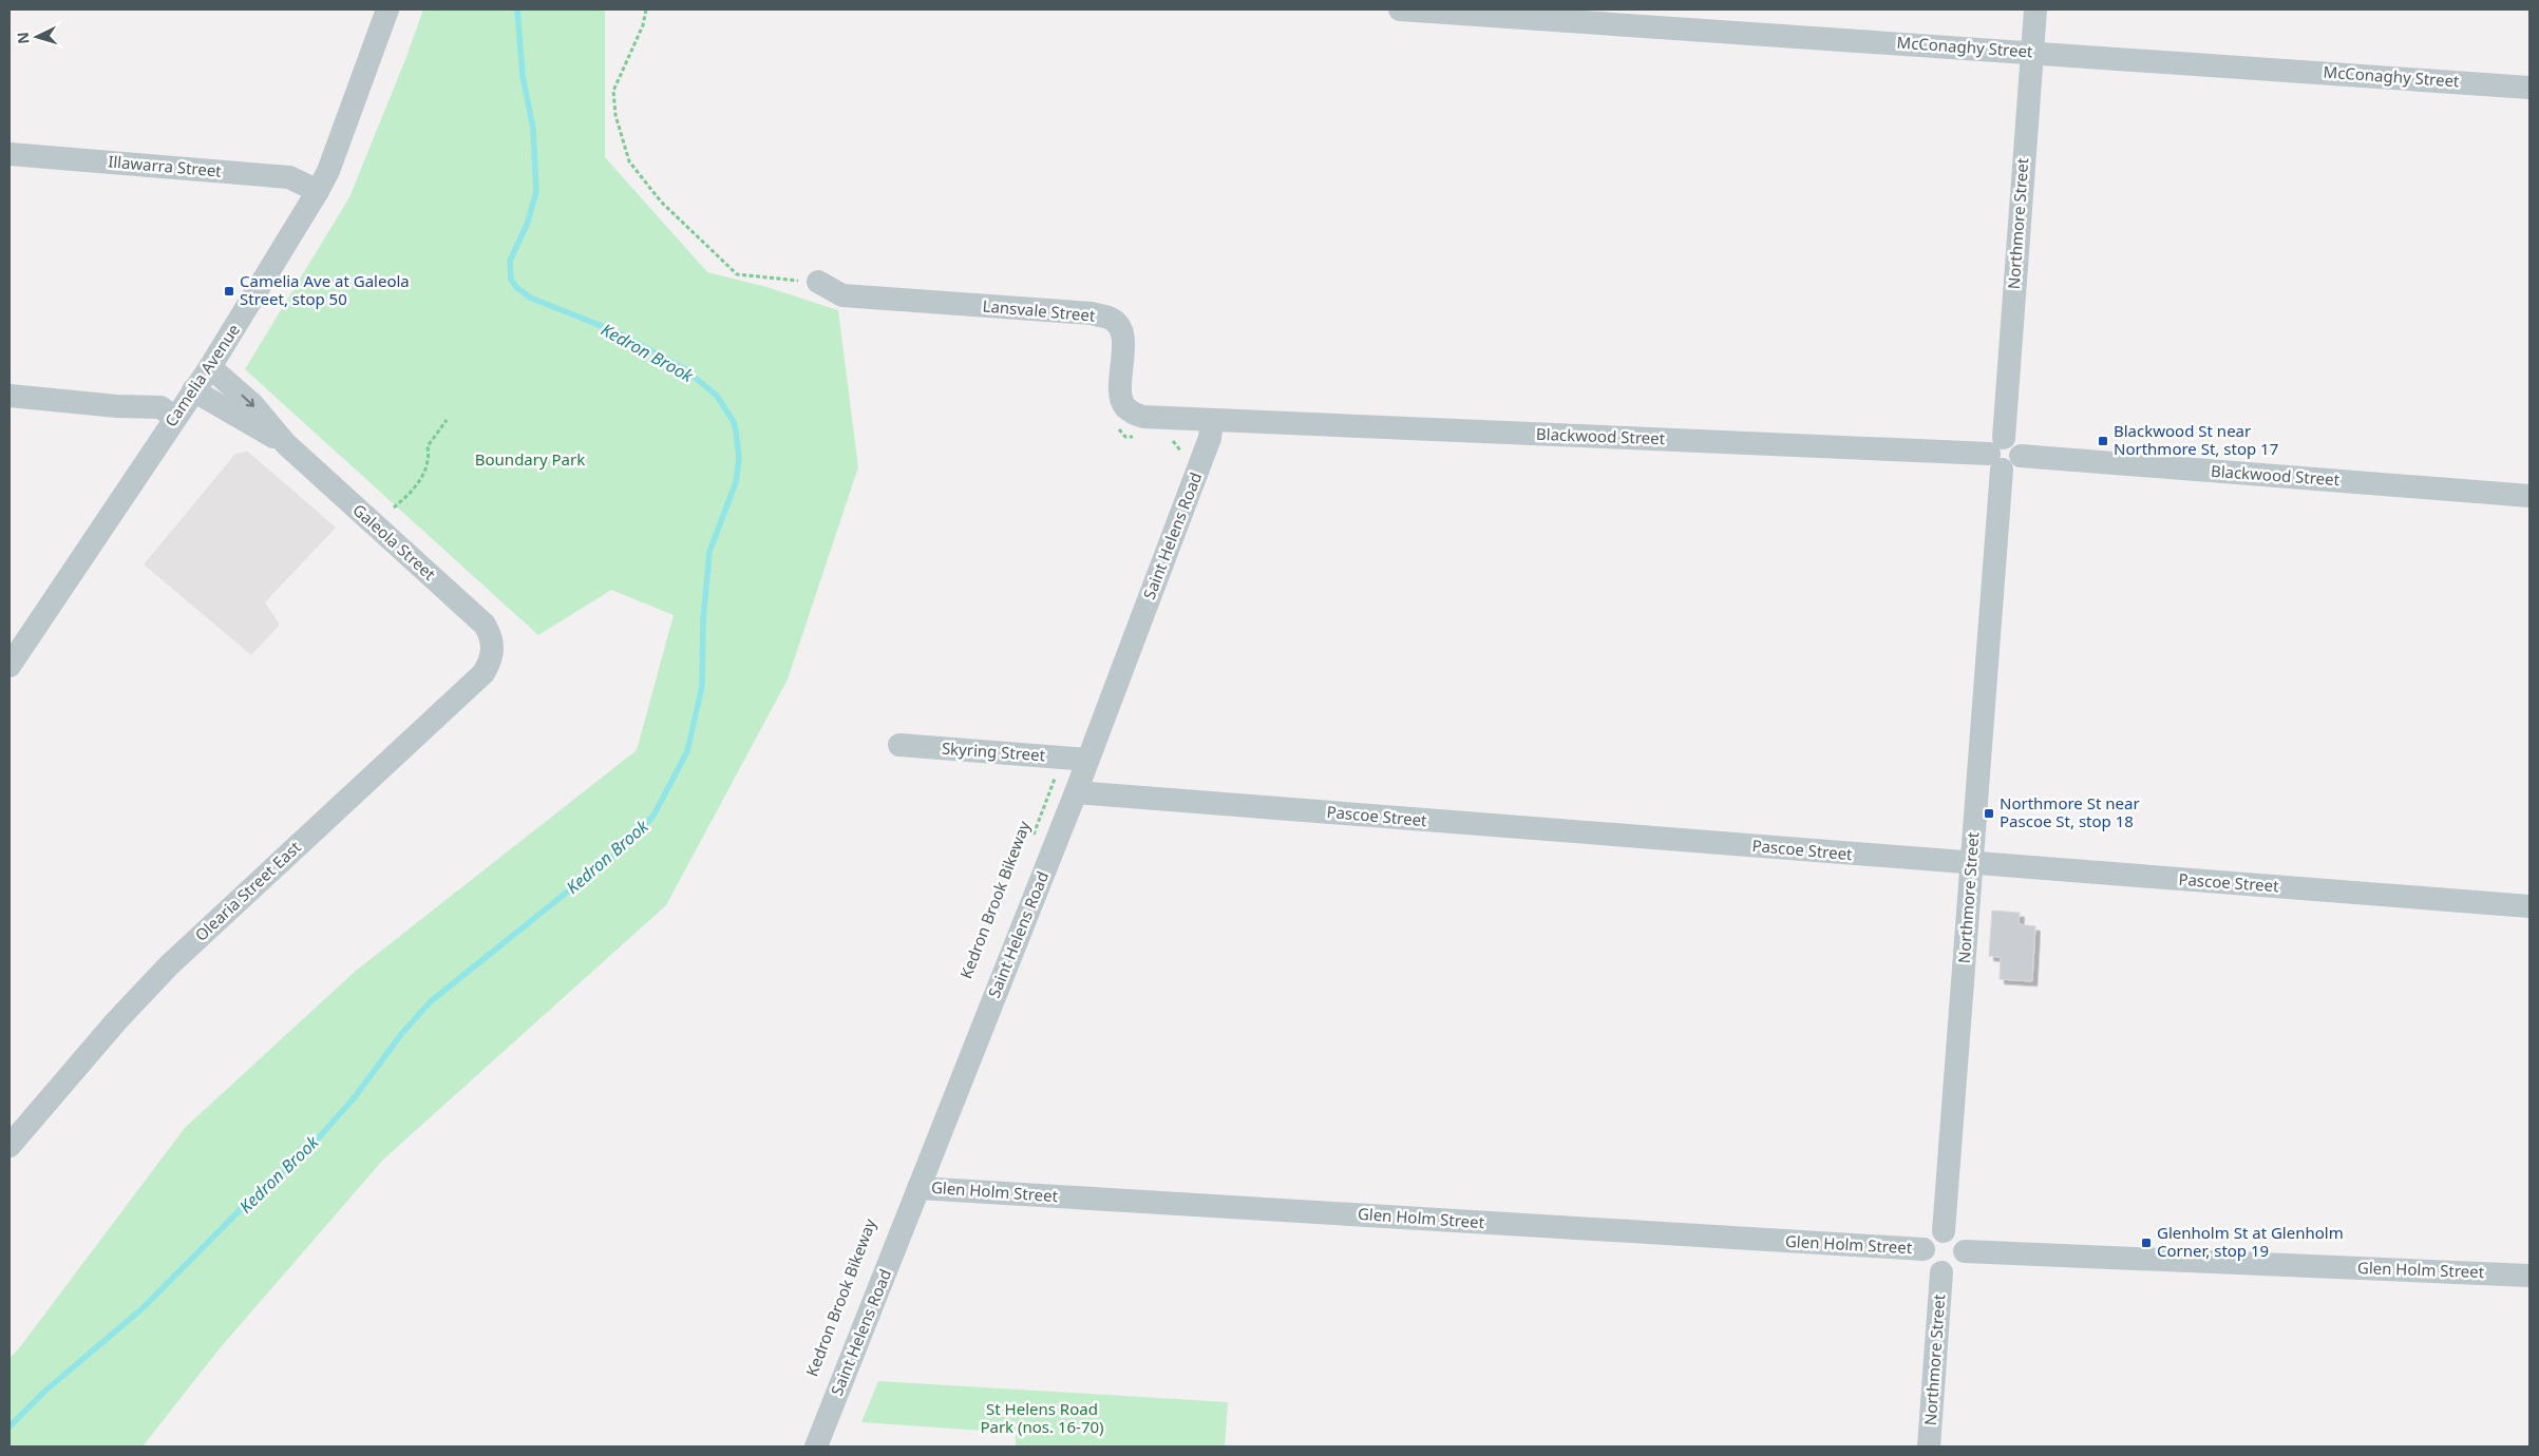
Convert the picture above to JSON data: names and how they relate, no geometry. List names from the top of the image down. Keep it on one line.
{"streets":{"street":["McConaghy Street","Illawarra Street","Northmore Street","Lansvale Street","Camelia Avenue","Blackwood Street","Saint Helens Road","Galeola Street","Skyring Street","Pascoe Street","Olearia Street East","Glen Holm Street"],"path":["Kedron Brook Bikeway"]},"crossings":[["McConaghy Street","Northmore Street"],["Illawarra Street","Camelia Avenue"],["Northmore Street","Blackwood Street"],["Northmore Street","Pascoe Street"],["Northmore Street","Glen Holm Street"],["Camelia Avenue","Galeola Street"],["Blackwood Street","Saint Helens Road"],["Saint Helens Road","Skyring Street"],["Saint Helens Road","Pascoe Street"],["Saint Helens Road","Glen Holm Street"],["Galeola Street","Olearia Street East"],["Skyring Street","Kedron Brook Bikeway"]],"water":["Kedron Brook"],"parks":["Boundary Park","St Helens Road Park (nos. 16-70)"],"places":{"transit":["Camelia Ave at Galeola Street, stop 50","Blackwood St near Northmore St, stop 17","Northmore St near Pascoe St, stop 18","Glenholm St at Glenholm Corner, stop 19"]},"north":"left"}
